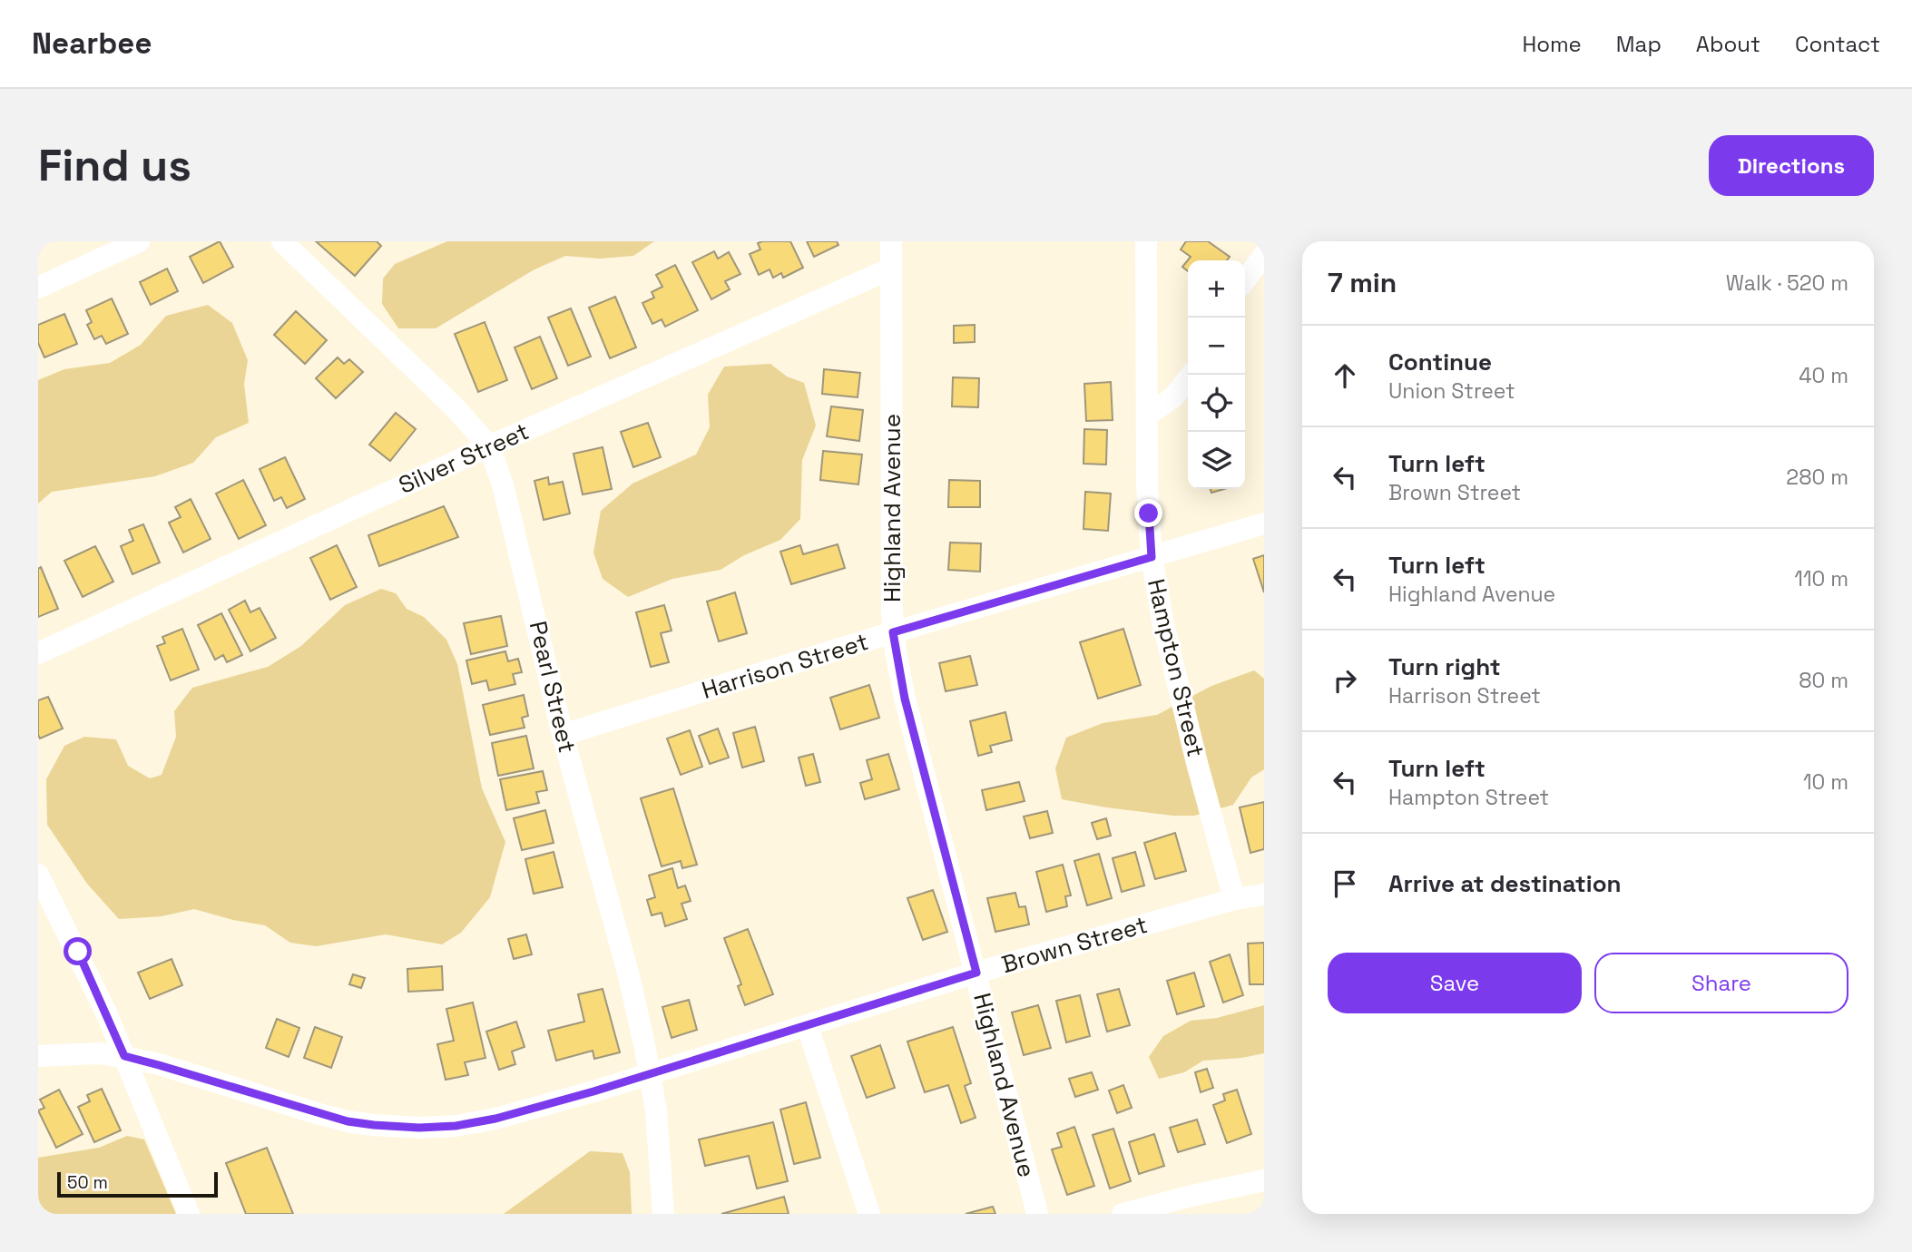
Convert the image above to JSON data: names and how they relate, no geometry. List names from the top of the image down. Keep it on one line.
{"streets":{"street":["Silver Street","Highland Avenue","Harrison Street","Hampton Street","Pearl Street","Brown Street"]},"crossings":[["Silver Street","Highland Avenue"],["Silver Street","Pearl Street"],["Highland Avenue","Harrison Street"],["Highland Avenue","Brown Street"],["Harrison Street","Hampton Street"],["Harrison Street","Pearl Street"],["Hampton Street","Brown Street"],["Pearl Street","Brown Street"]],"scale_bar":"50 m","page":{"header":"Nearbee","nav":["Home","Map","About","Contact"],"buttons":["Directions",["Save","Share"]],"title":"Find us","heading":["7 min","Walk · 520 m"],"map_buttons":["+","−"],"list":[["Continue","Union Street","40 m"],["Turn left","Brown Street","280 m"],["Turn left","Highland Avenue","110 m"],["Turn right","Harrison Street","80 m"],["Turn left","Hampton Street","10 m"],"Arrive at destination"],"scale":"50 m"}}
